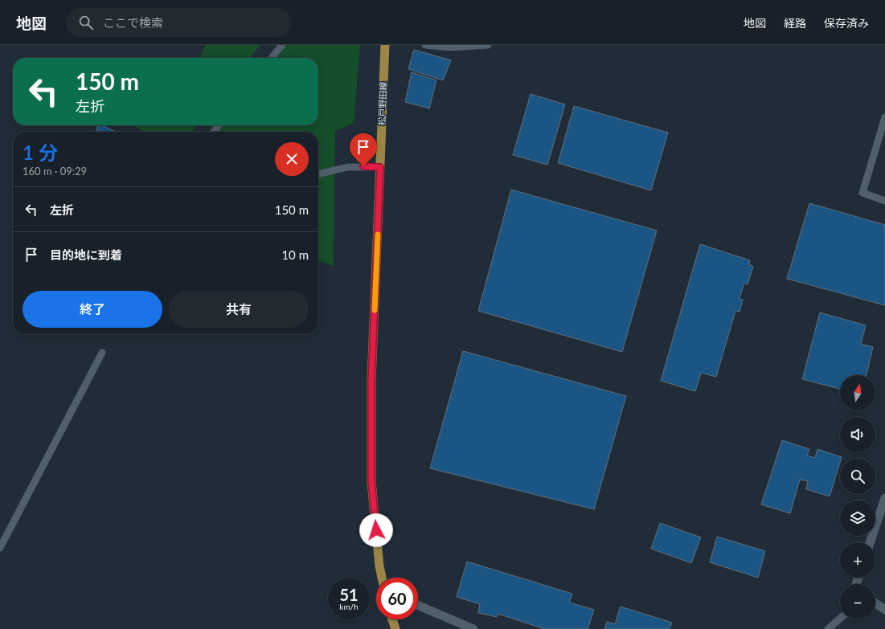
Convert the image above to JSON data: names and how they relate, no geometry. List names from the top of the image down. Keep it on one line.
{"streets":{"main road":["松戸野田線"]},"north":"top","page":{"header":"地図","search":"ここで検索","nav":["地図","経路","保存済み"],"turn":["150 m","左折"],"heading":["1 分","160 m · 09:29"],"list":[{"name":"左折","value":"150 m"},{"name":"目的地に到着","value":"10 m"}],"buttons":["終了","共有"],"map_buttons":["+","−"],"speed":"51 km/h","limit":"60"}}
